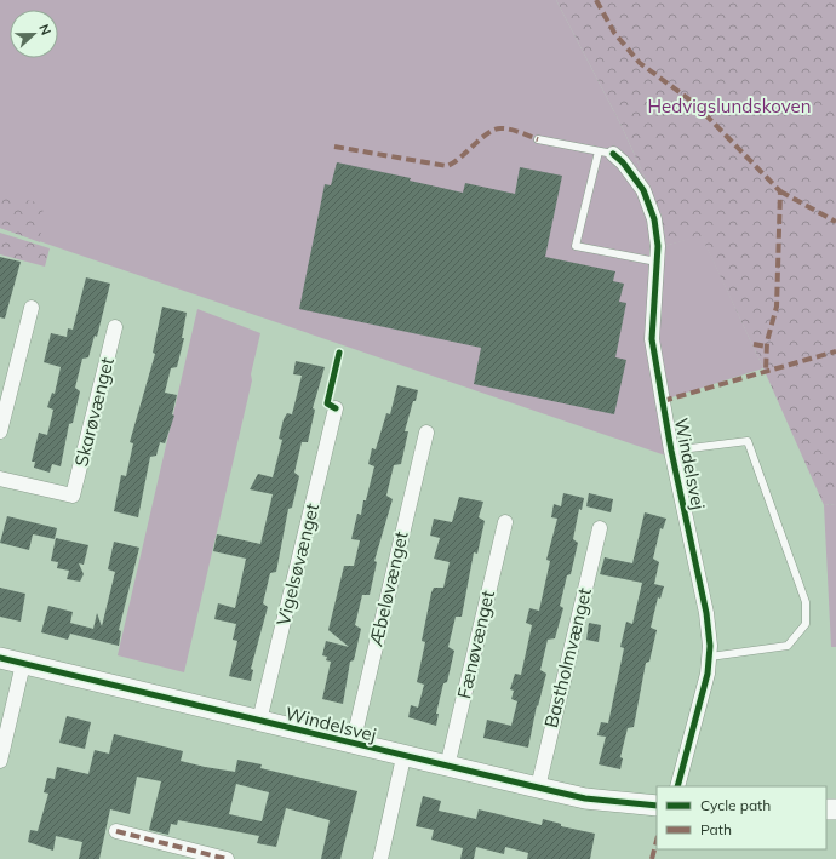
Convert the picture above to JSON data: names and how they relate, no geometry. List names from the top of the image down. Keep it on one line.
{"streets":{"street":["Skarøvænget","Windelsvej","Vigelsøvænget","Æbeløvænget","Fænøvænget","Bastholmvænget"]},"crossings":[["Windelsvej","Vigelsøvænget"],["Windelsvej","Æbeløvænget"],["Windelsvej","Fænøvænget"],["Windelsvej","Bastholmvænget"]],"parks":["Hedvigslundskoven"],"legend":["Cycle path","Path"],"north":"right"}
